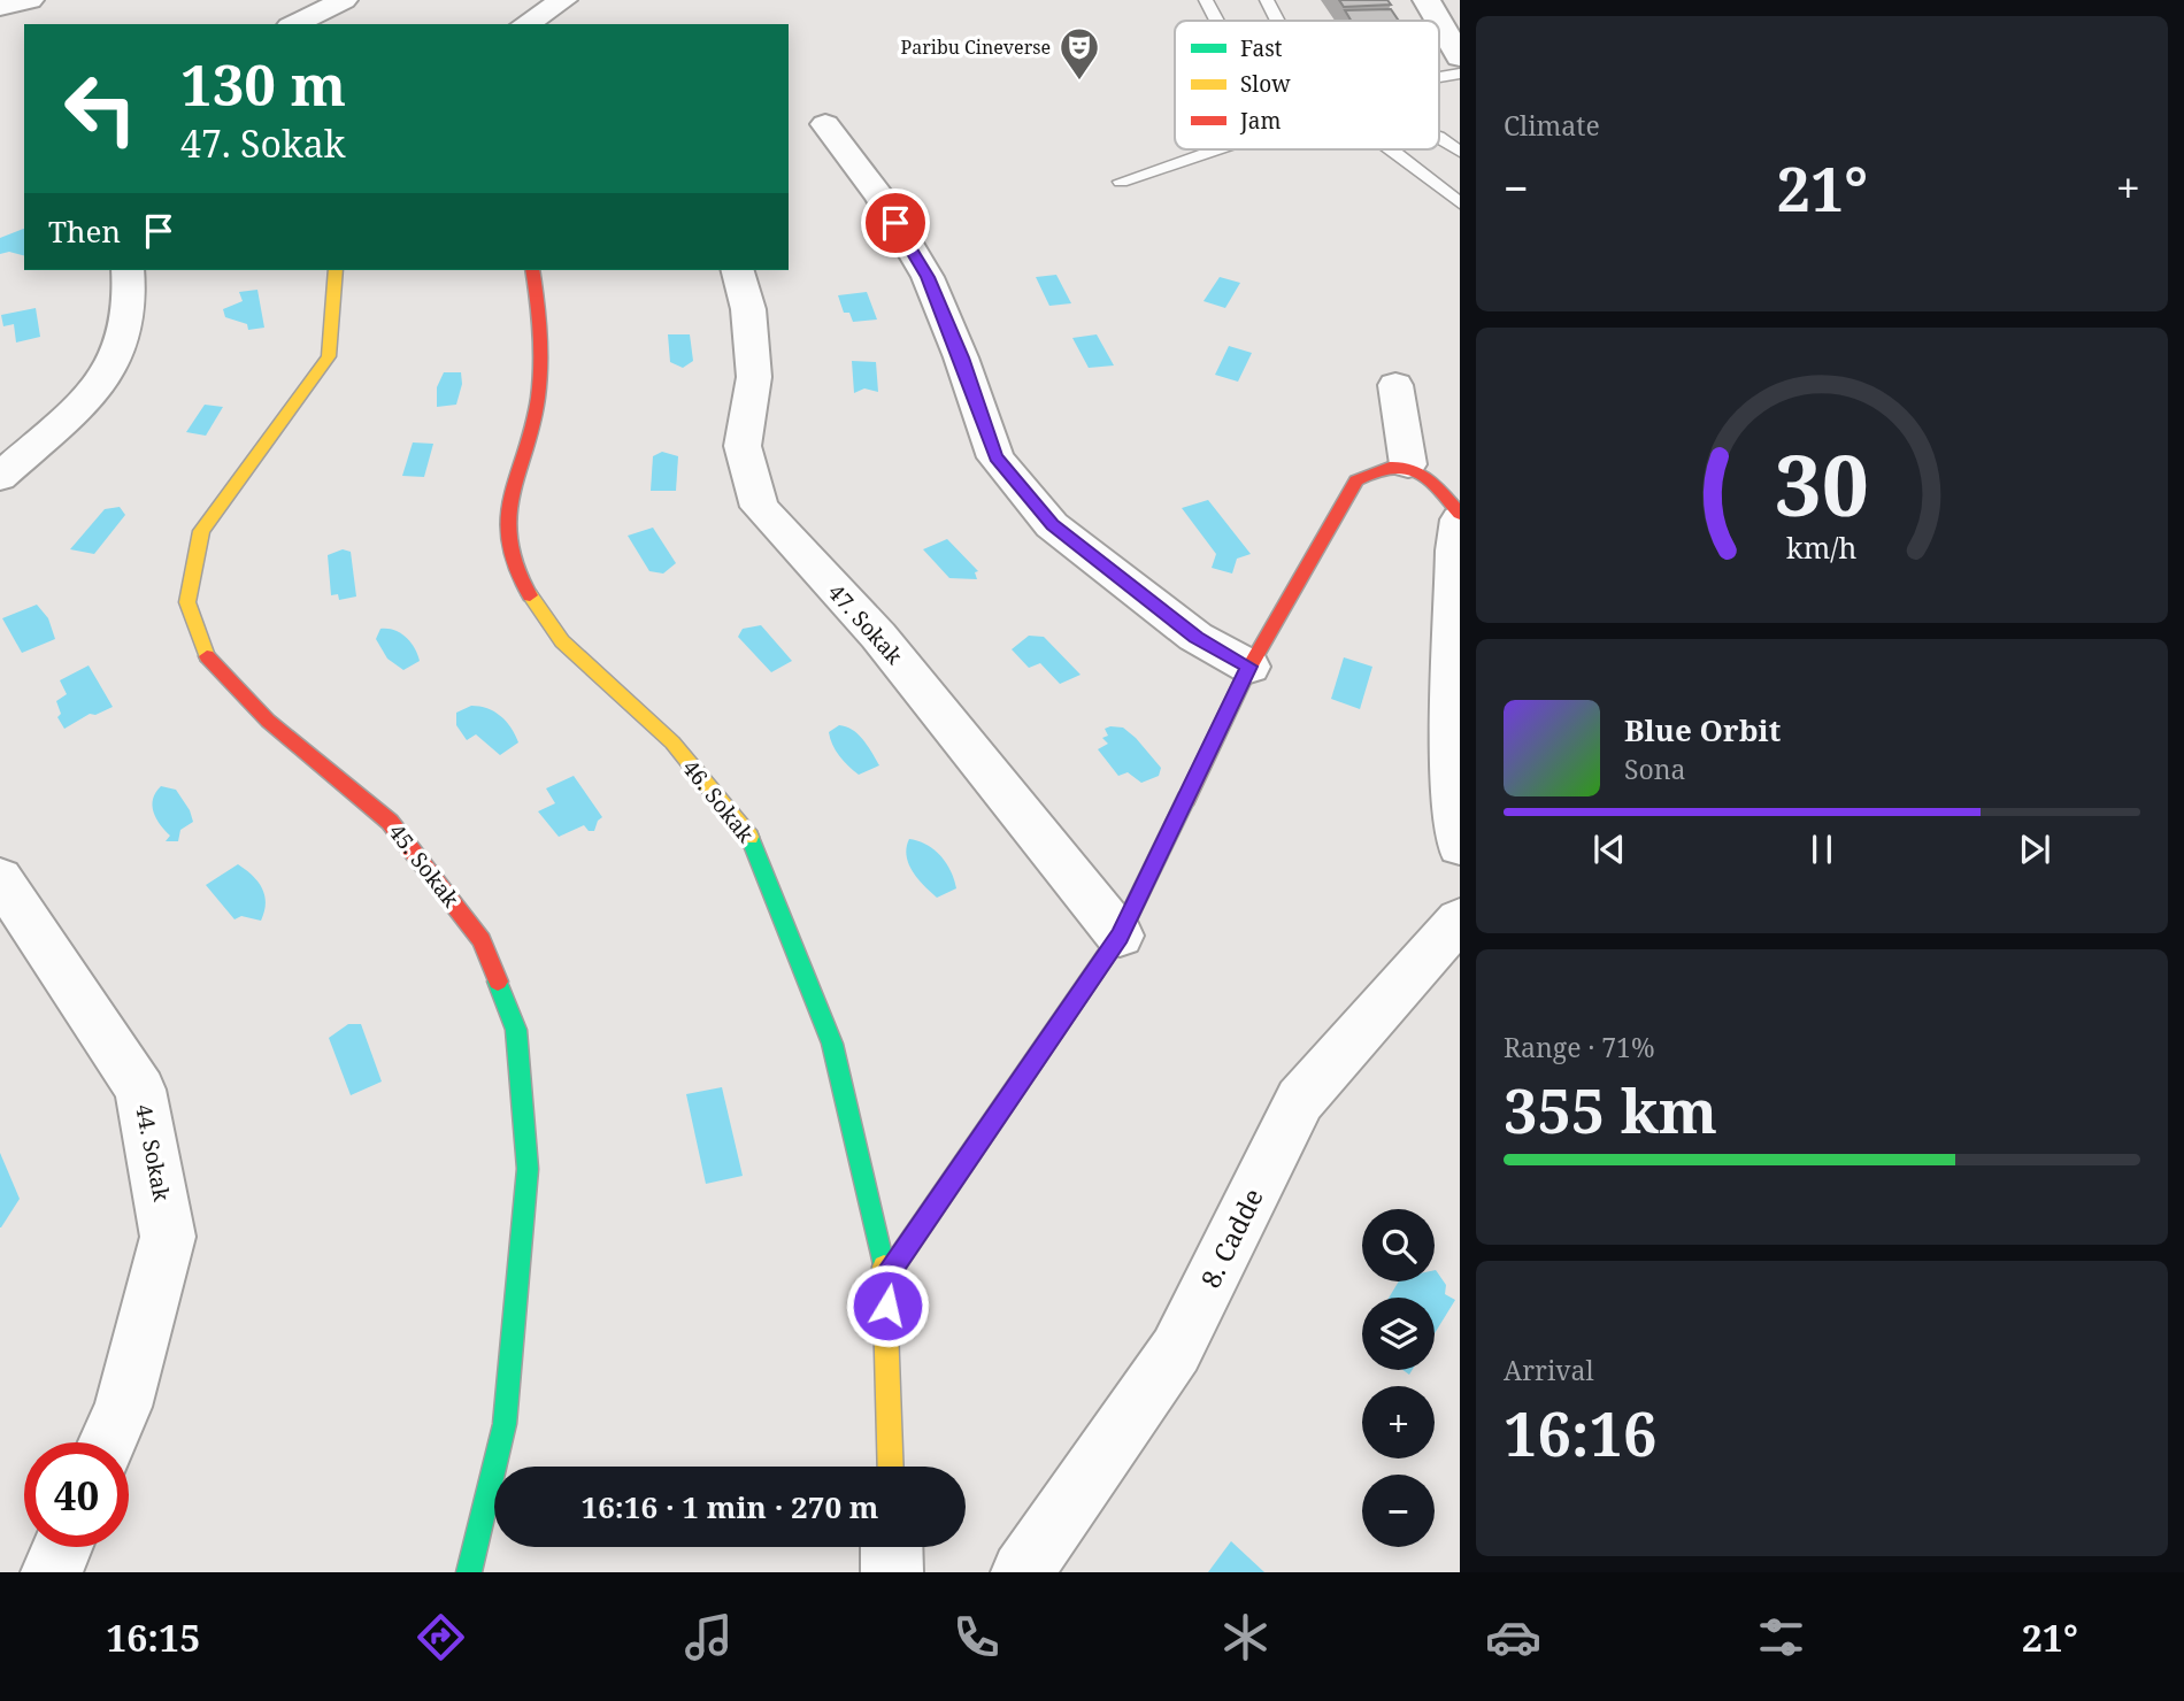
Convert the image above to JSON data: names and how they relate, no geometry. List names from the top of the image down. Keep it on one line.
{"streets":{"street":["47. Sokak","46. Sokak","45. Sokak","44. Sokak","8. Cadde"]},"places":{"theatre":["Paribu Cineverse"]},"legend":["Fast","Slow","Jam"],"page":{"tile":["Climate",["Range · 71%","355 km"],["Arrival","16:16"]],"turn":["130 m","47. Sokak"],"heat":["−","21°","+"],"then":"Then","song":["Blue Orbit","Sona"],"map_buttons":["+","−"],"limit":"40","trip":"16:16 · 1 min · 270 m","tabs":["16:15","21°"],"gauge":["30","km/h"]}}
